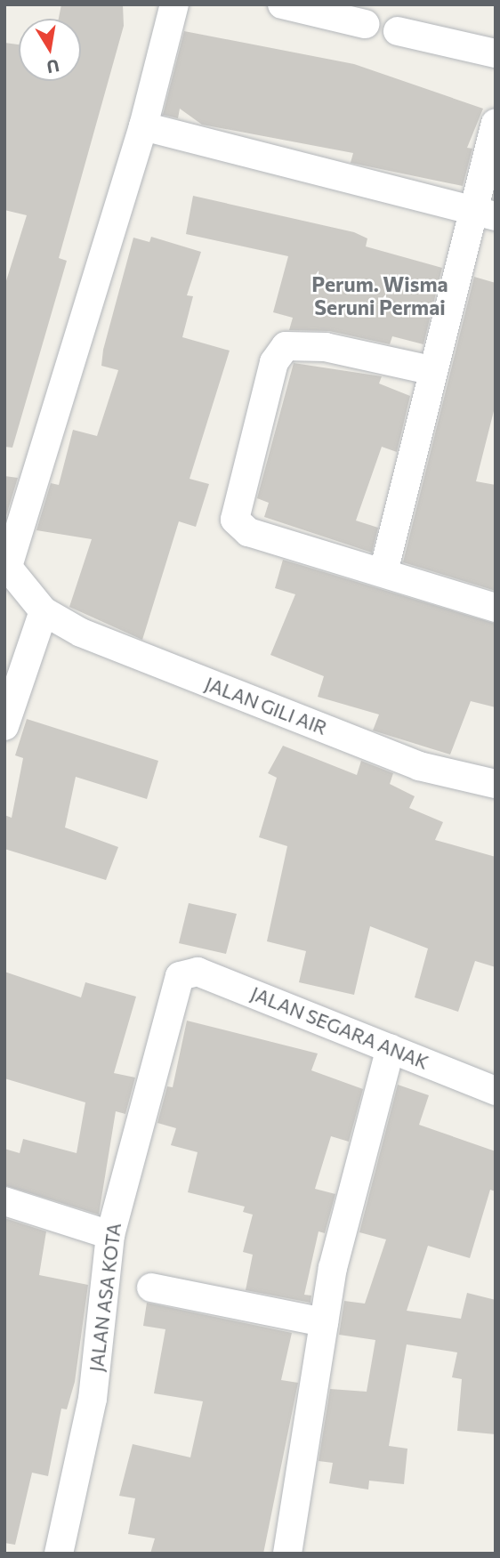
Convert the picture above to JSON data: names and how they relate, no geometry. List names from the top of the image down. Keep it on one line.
{"streets":{"street":["JALAN GILI AIR","JALAN SEGARA ANAK","JALAN ASA KOTA"]},"crossings":[["JALAN SEGARA ANAK","JALAN ASA KOTA"]],"districts":["Perum. Wisma Seruni Permai"],"north":"bottom"}
